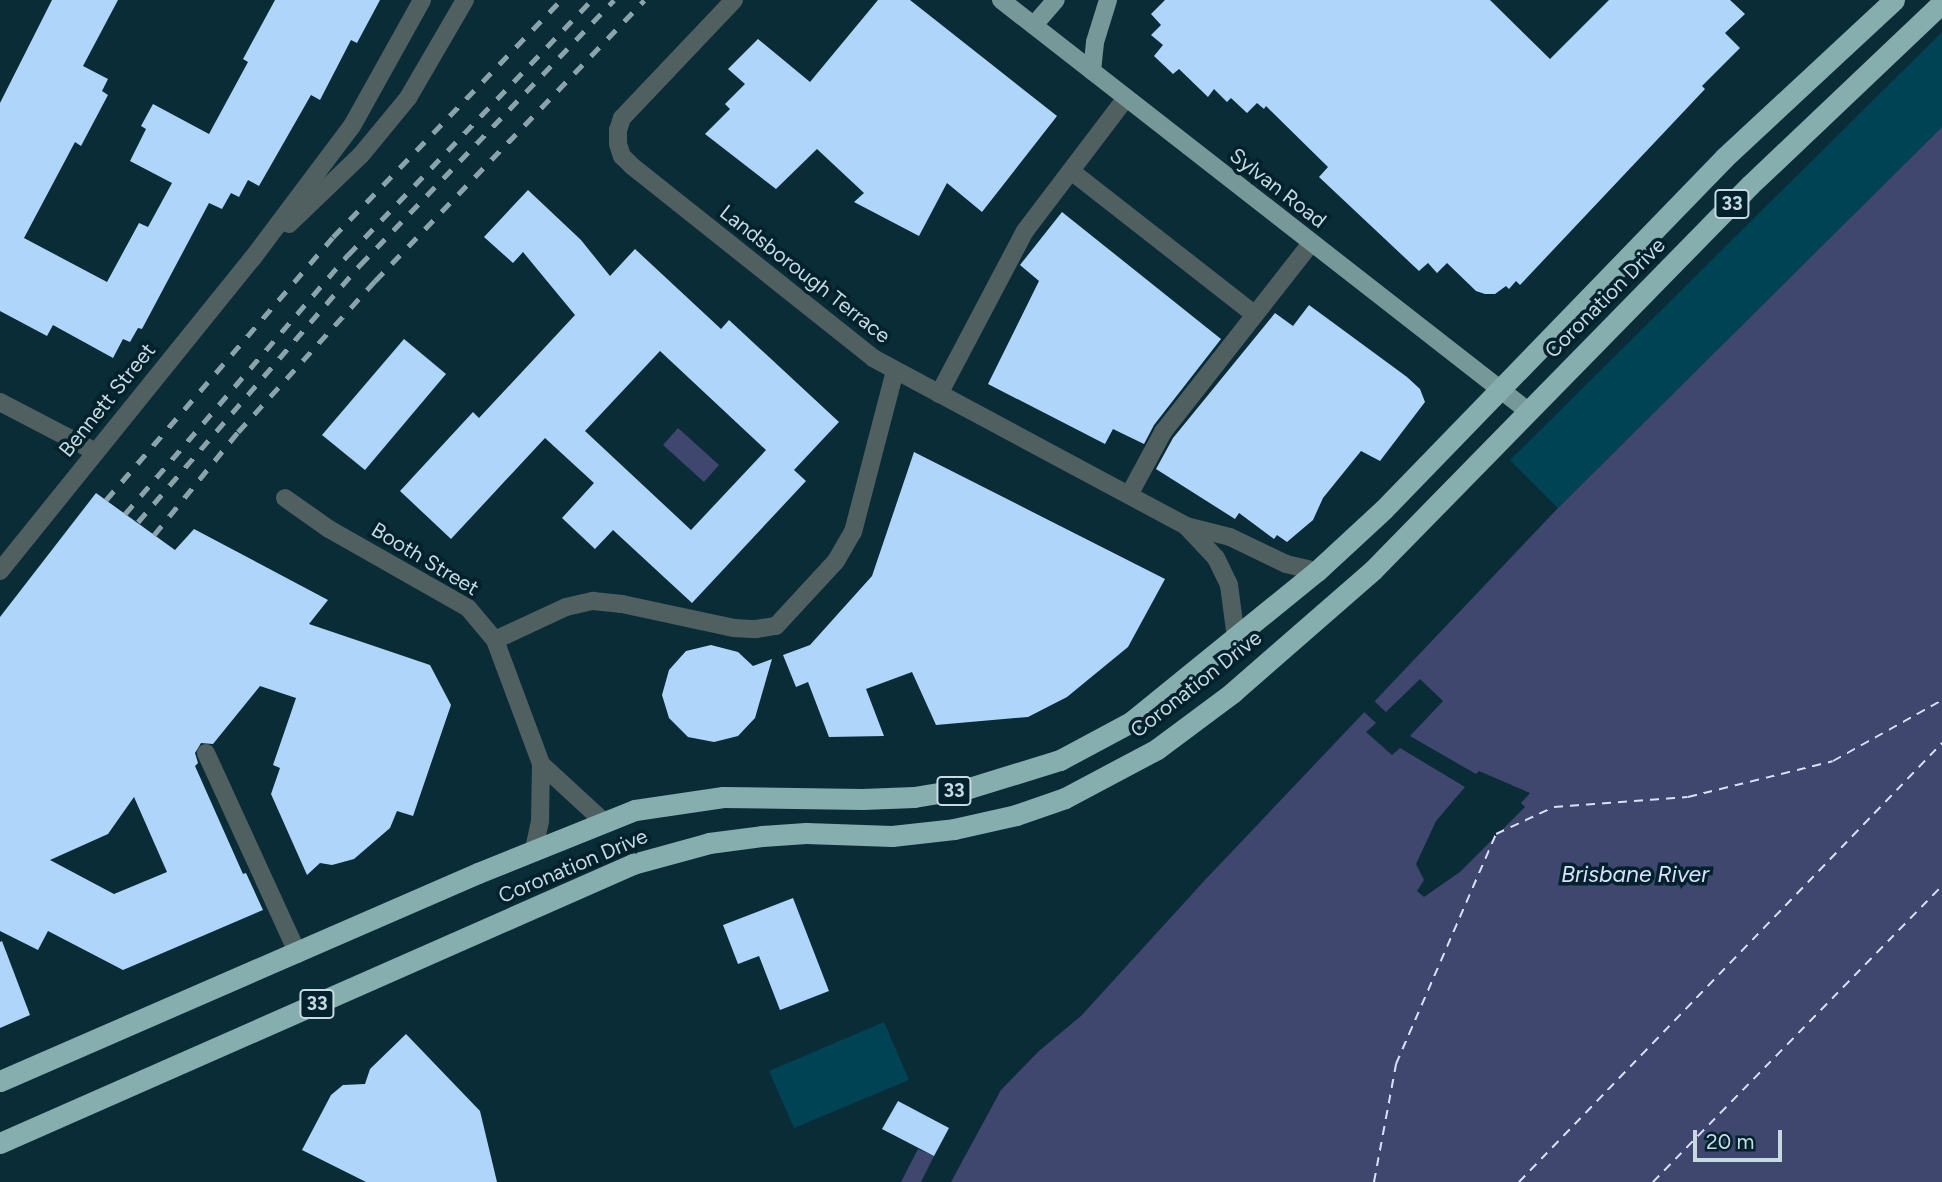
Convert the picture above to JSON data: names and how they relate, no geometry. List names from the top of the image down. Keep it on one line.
{"streets":{"highway":["33","Coronation Drive"],"main road":["Sylvan Road"],"street":["Landsborough Terrace","Bennett Street","Booth Street"]},"crossings":[["Sylvan Road","Coronation Drive"],["Landsborough Terrace","Coronation Drive"],["Coronation Drive","Booth Street"]],"water":["Brisbane River"],"scale_bar":"20 m"}
